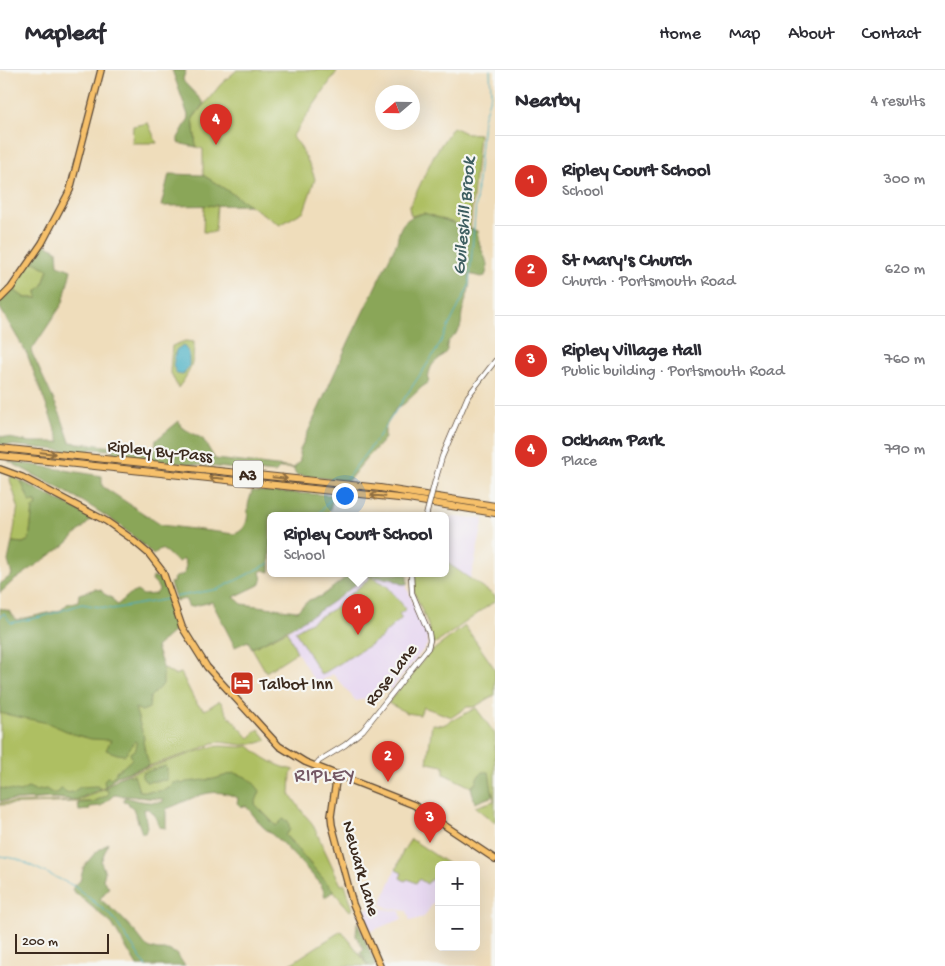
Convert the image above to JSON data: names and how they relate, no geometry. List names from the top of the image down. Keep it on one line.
{"streets":{"highway":["Ripley By-Pass","A3"],"main road":["Newark Lane"],"street":["Rose Lane"]},"districts":["RIPLEY"],"water":["Guileshill Brook"],"places":{"hotel":["Talbot Inn"]},"scale_bar":"200 m","north":"left","page":{"header":"Mapleaf","nav":["Home","Map","About","Contact"],"heading":["Nearby","4 results"],"pins":["4","1","2","3"],"list":[{"mark":"1","name":"Ripley Court School","note":"School","value":"300 m"},{"mark":"2","name":"St Mary's Church","note":"Church · Portsmouth Road","value":"620 m"},{"mark":"3","name":"Ripley Village Hall","note":"Public building · Portsmouth Road","value":"760 m"},{"mark":"4","name":"Ockham Park","note":"Place","value":"790 m"}],"popup":["Ripley Court School","School"],"map_buttons":["+","−"],"scale":"200 m"}}
